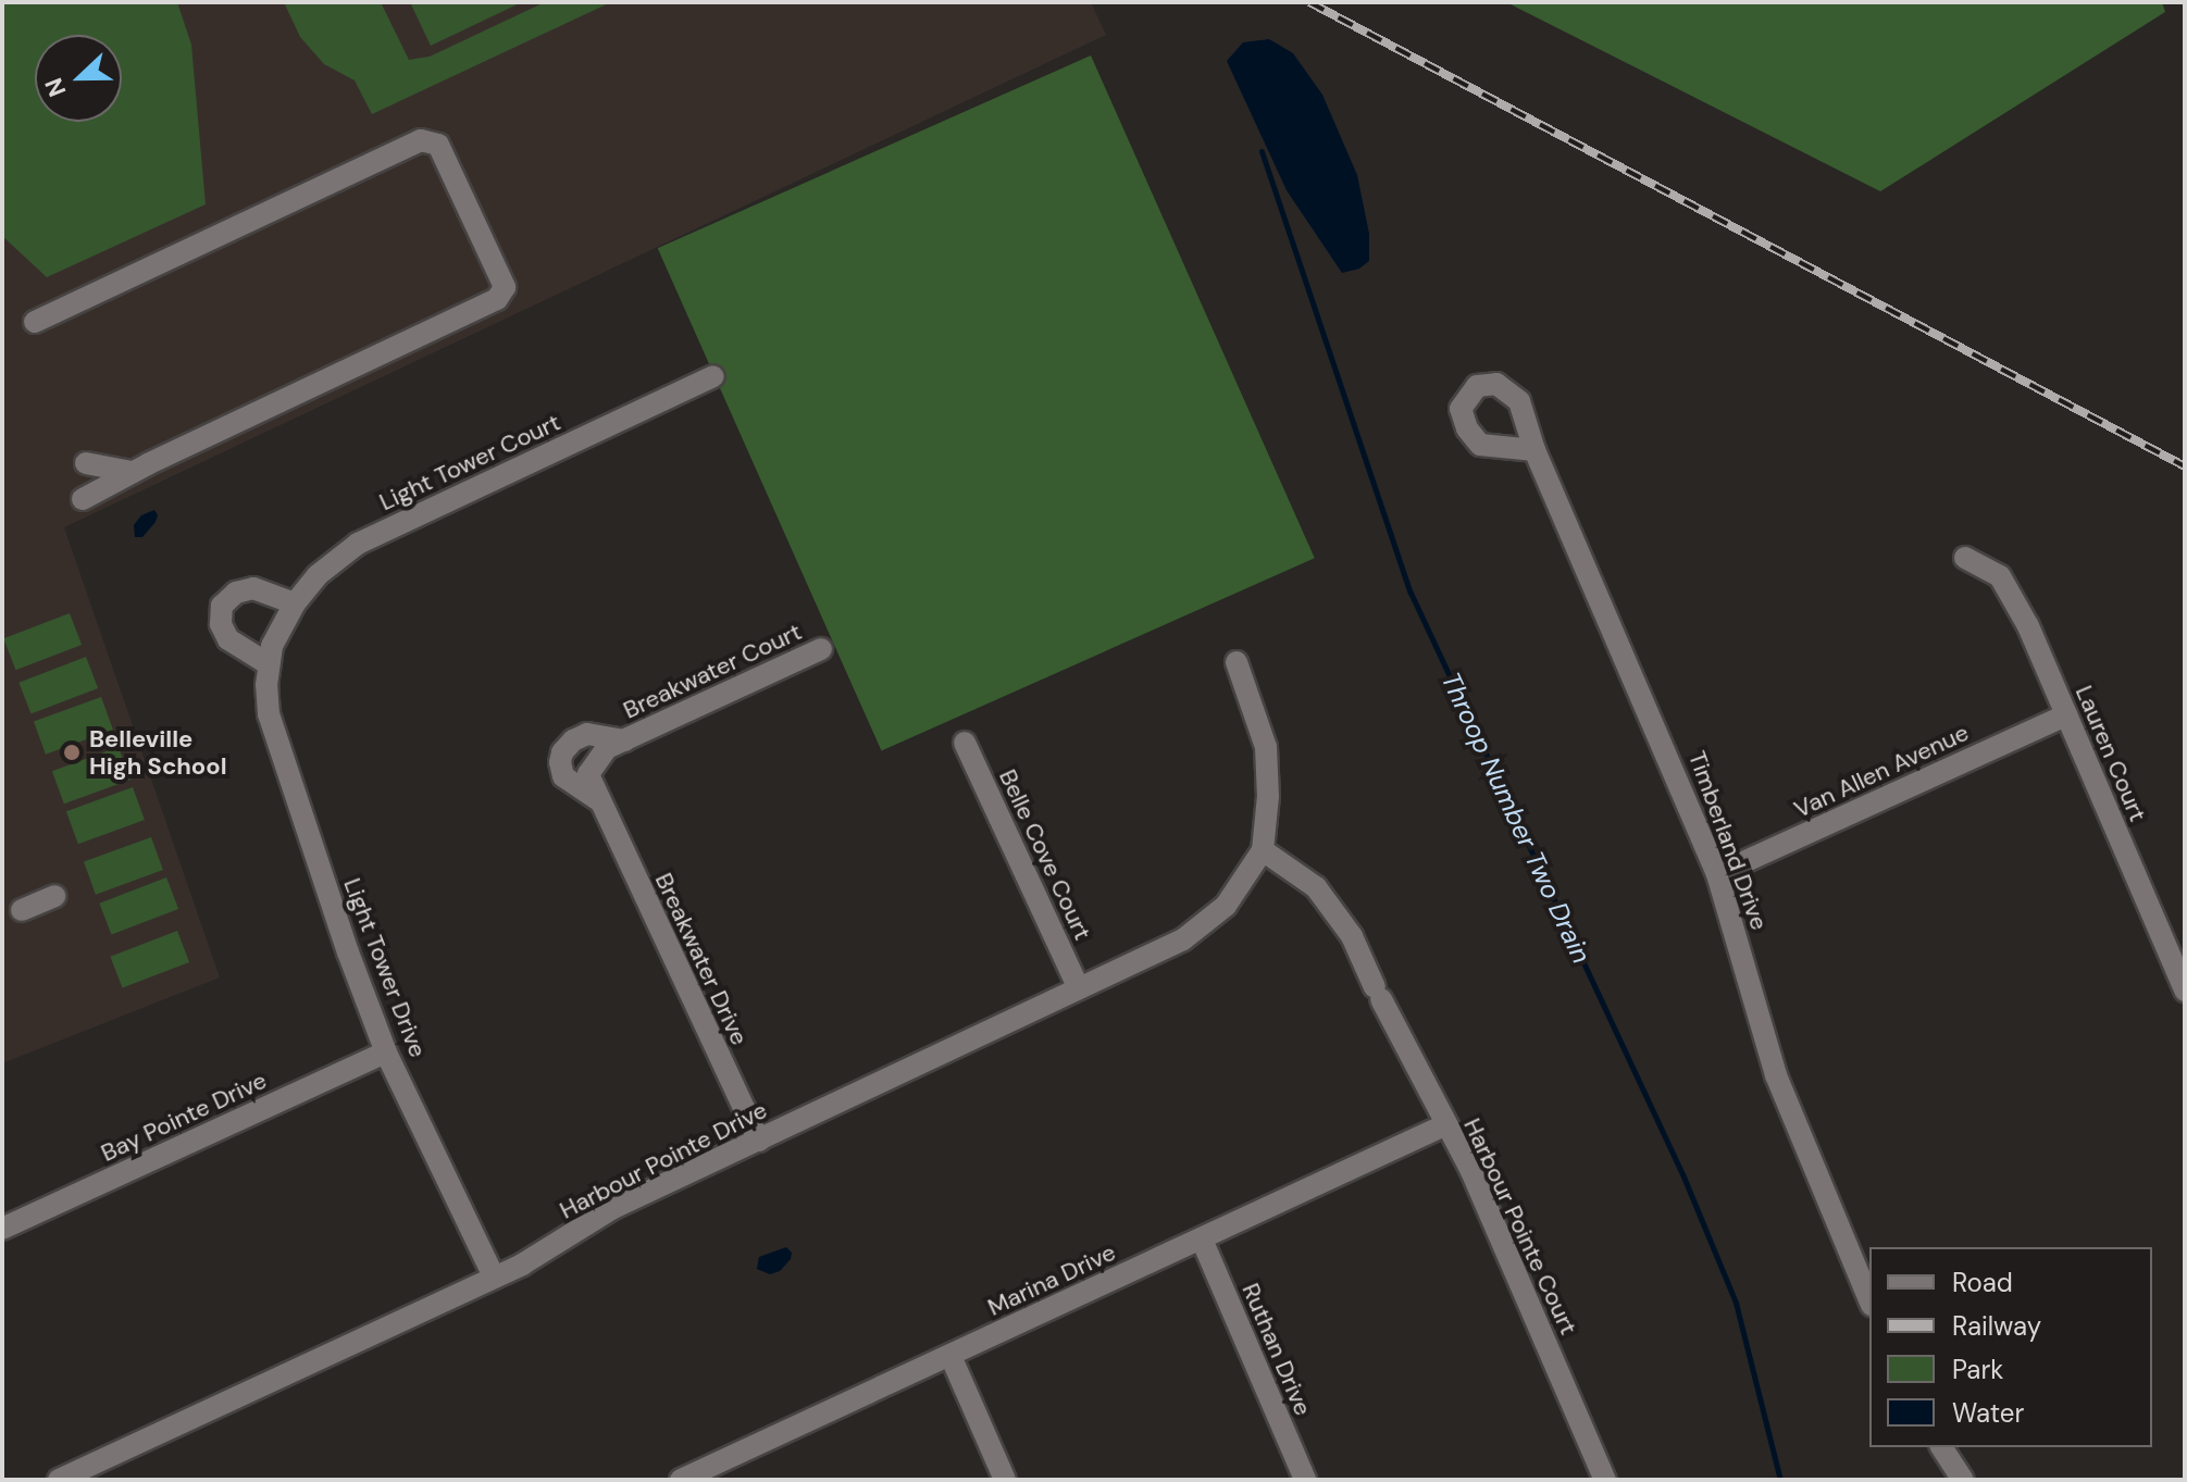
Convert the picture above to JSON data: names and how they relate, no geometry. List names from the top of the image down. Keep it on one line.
{"streets":{"street":["Light Tower Court","Breakwater Court","Lauren Court","Van Allen Avenue","Timberland Drive","Belle Cove Court","Breakwater Drive","Light Tower Drive","Bay Pointe Drive","Harbour Pointe Drive","Harbour Pointe Court","Marina Drive","Ruthan Drive"]},"crossings":[["Light Tower Court","Light Tower Drive"],["Breakwater Court","Breakwater Drive"],["Lauren Court","Van Allen Avenue"],["Van Allen Avenue","Timberland Drive"],["Belle Cove Court","Harbour Pointe Drive"],["Breakwater Drive","Harbour Pointe Drive"],["Light Tower Drive","Bay Pointe Drive"],["Light Tower Drive","Harbour Pointe Drive"],["Harbour Pointe Drive","Harbour Pointe Court"],["Harbour Pointe Court","Marina Drive"],["Marina Drive","Ruthan Drive"]],"water":["Throop Number Two Drain"],"places":["Belleville High School"],"legend":["Road","Railway","Park","Water"],"north":"left"}
